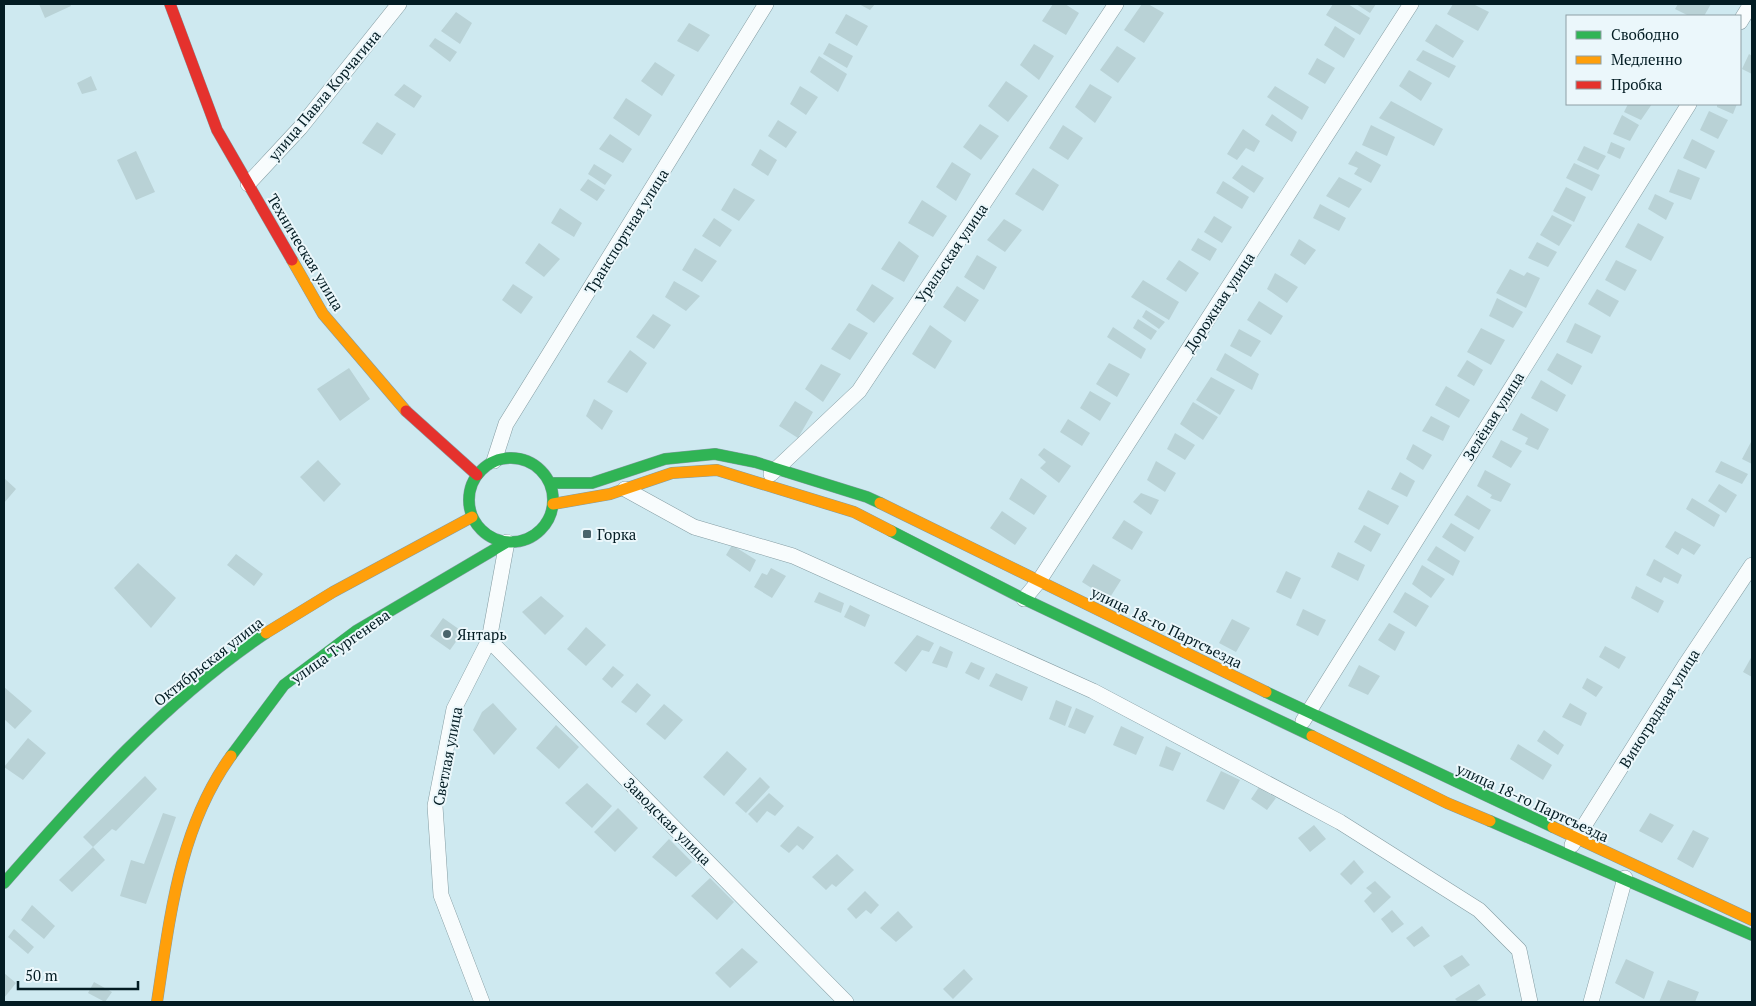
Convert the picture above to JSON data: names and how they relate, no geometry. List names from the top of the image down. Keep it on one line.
{"streets":{"main road":["Техническая улица","улица 18-го Партсъезда","улица Тургенева","Октябрьская улица"],"street":["улица Павла Корчагина","Транспортная улица","Уральская улица","Дорожная улица","Зелёная улица","Виноградная улица","Светлая улица","Заводская улица"]},"crossings":[["улица Павла Корчагина","Техническая улица"],["Транспортная улица","Техническая улица"],["Транспортная улица","улица 18-го Партсъезда"],["Транспортная улица","улица Тургенева"],["Транспортная улица","Октябрьская улица"],["Транспортная улица","Светлая улица"],["Техническая улица","улица 18-го Партсъезда"],["Техническая улица","улица Тургенева"],["Техническая улица","Октябрьская улица"],["Техническая улица","Светлая улица"],["Уральская улица","улица 18-го Партсъезда"],["Дорожная улица","улица 18-го Партсъезда"],["Зелёная улица","улица 18-го Партсъезда"],["улица 18-го Партсъезда","улица Тургенева"],["улица 18-го Партсъезда","Октябрьская улица"],["улица 18-го Партсъезда","Виноградная улица"],["улица 18-го Партсъезда","Светлая улица"],["улица Тургенева","Октябрьская улица"],["улица Тургенева","Светлая улица"],["Октябрьская улица","Светлая улица"],["Светлая улица","Заводская улица"]],"places":{"transit":["Горка"],"other":["Янтарь"]},"legend":["Свободно","Медленно","Пробка"],"scale_bar":"50 m"}
